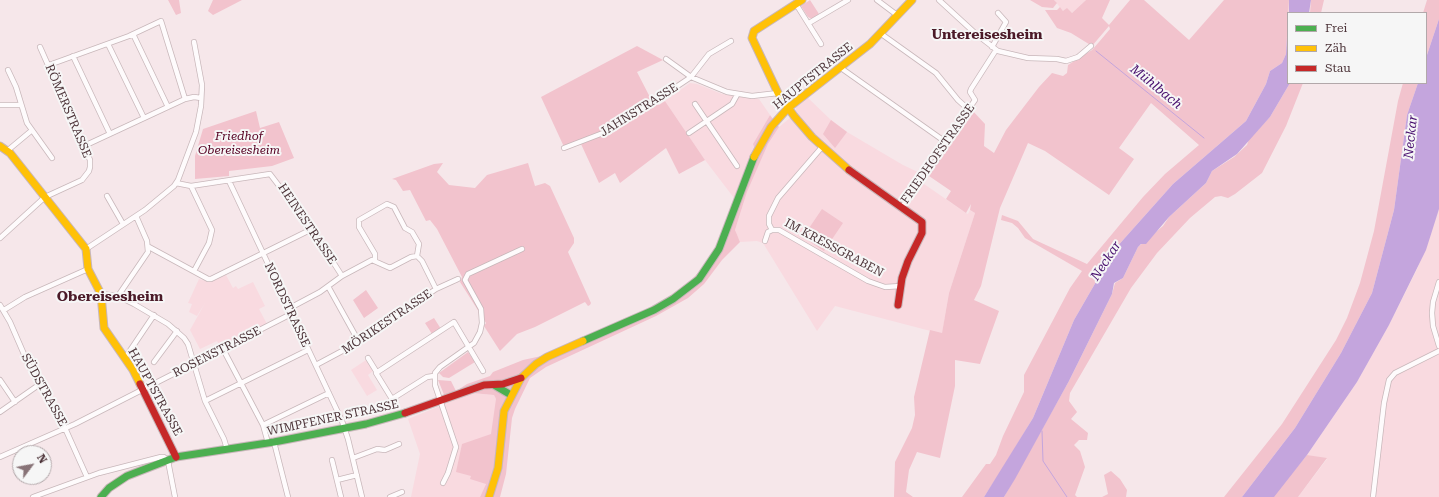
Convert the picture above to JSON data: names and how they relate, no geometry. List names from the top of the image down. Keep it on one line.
{"streets":{"street":["HAUPTSTRASSE","JAHNSTRASSE","RÖMERSTRASSE","FRIEDHOFSTRASSE","HEINESTRASSE","IM KRESSGRABEN","NORDSTRASSE","MÖRIKESTRASSE","ROSENSTRASSE","SÜDSTRASSE","WIMPFENER STRASSE"]},"crossings":[["HAUPTSTRASSE","ROSENSTRASSE"],["HAUPTSTRASSE","WIMPFENER STRASSE"],["HEINESTRASSE","NORDSTRASSE"],["NORDSTRASSE","MÖRIKESTRASSE"],["NORDSTRASSE","ROSENSTRASSE"],["NORDSTRASSE","WIMPFENER STRASSE"],["ROSENSTRASSE","SÜDSTRASSE"]],"districts":["Untereisesheim","Obereisesheim"],"water":["Mühlbach","Neckar"],"parks":["Friedhof Obereisesheim"],"legend":["Frei","Zäh","Stau"],"north":"top right"}
